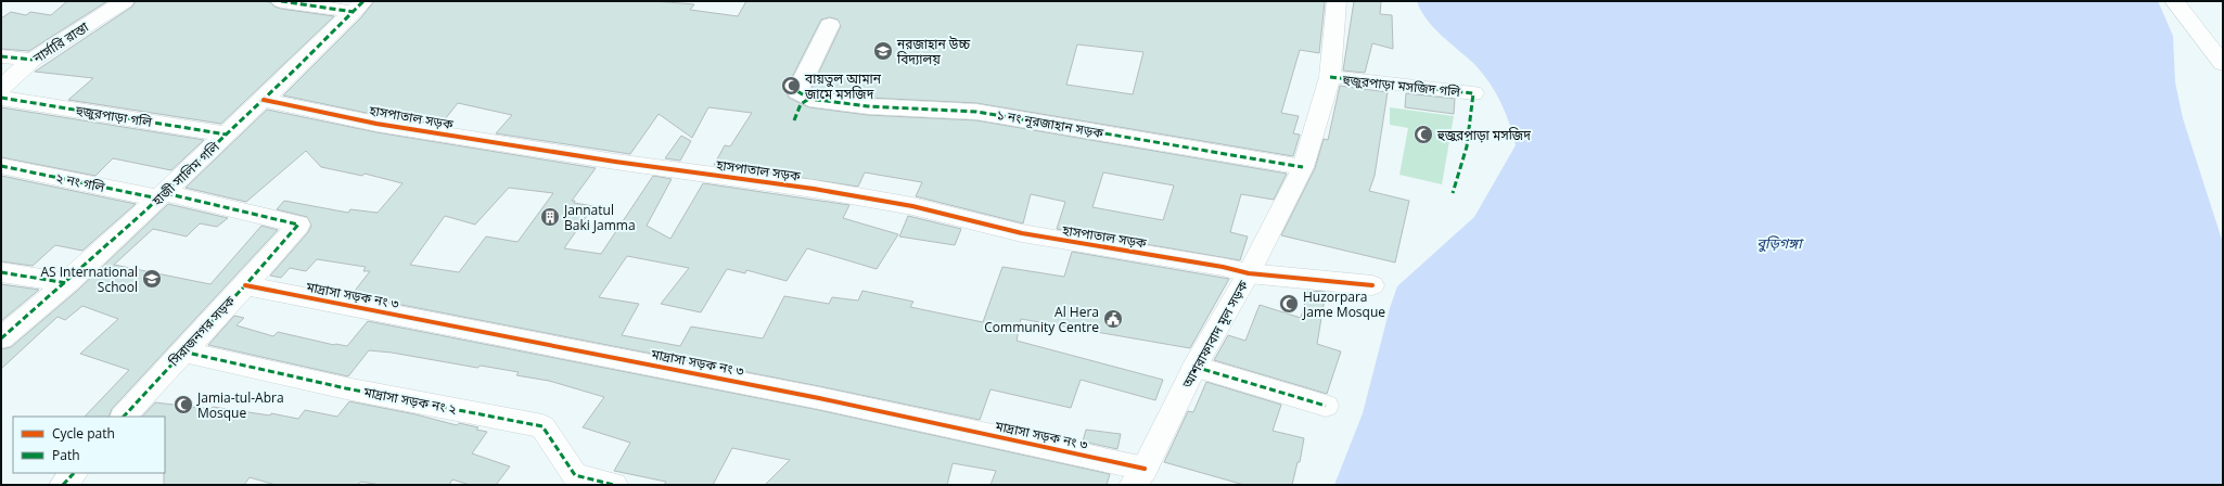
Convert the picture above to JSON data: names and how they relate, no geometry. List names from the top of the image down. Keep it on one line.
{"streets":{"street":["নার্সারি রাস্তা","হুজুরপাড়া মসজিদ গলি","হুজুরপাড়া গলি","হাসপাতাল সড়ক","১ নং নূরজাহান সড়ক","হাজী সালিম গলি","২ নং গলি","মাদ্রাসা সড়ক নং ৩","সিরাজনগর সড়ক","আশরাফাবাদ মূল সড়ক","মাদ্রাসা সড়ক নং ২"]},"crossings":[["হুজুরপাড়া মসজিদ গলি","আশরাফাবাদ মূল সড়ক"],["হুজুরপাড়া গলি","হাজী সালিম গলি"],["হাসপাতাল সড়ক","হাজী সালিম গলি"],["হাসপাতাল সড়ক","আশরাফাবাদ মূল সড়ক"],["১ নং নূরজাহান সড়ক","আশরাফাবাদ মূল সড়ক"],["হাজী সালিম গলি","২ নং গলি"],["২ নং গলি","সিরাজনগর সড়ক"],["মাদ্রাসা সড়ক নং ৩","সিরাজনগর সড়ক"],["মাদ্রাসা সড়ক নং ৩","আশরাফাবাদ মূল সড়ক"],["সিরাজনগর সড়ক","মাদ্রাসা সড়ক নং ২"]],"water":["বুড়িগঙ্গা"],"places":{"school or university":["নুরজাহান উচ্চ বিদ্যালয়","AS International School"],"mosque":["বায়তুল আমান জামে মসজিদ","হুজুরপাড়া মসজিদ","Huzorpara Jame Mosque","Jamia-tul-Abra Mosque"],"building":["Jannatul Baki Jamma"],"public building":["Al Hera Community Centre"]},"legend":["Cycle path","Path"]}
